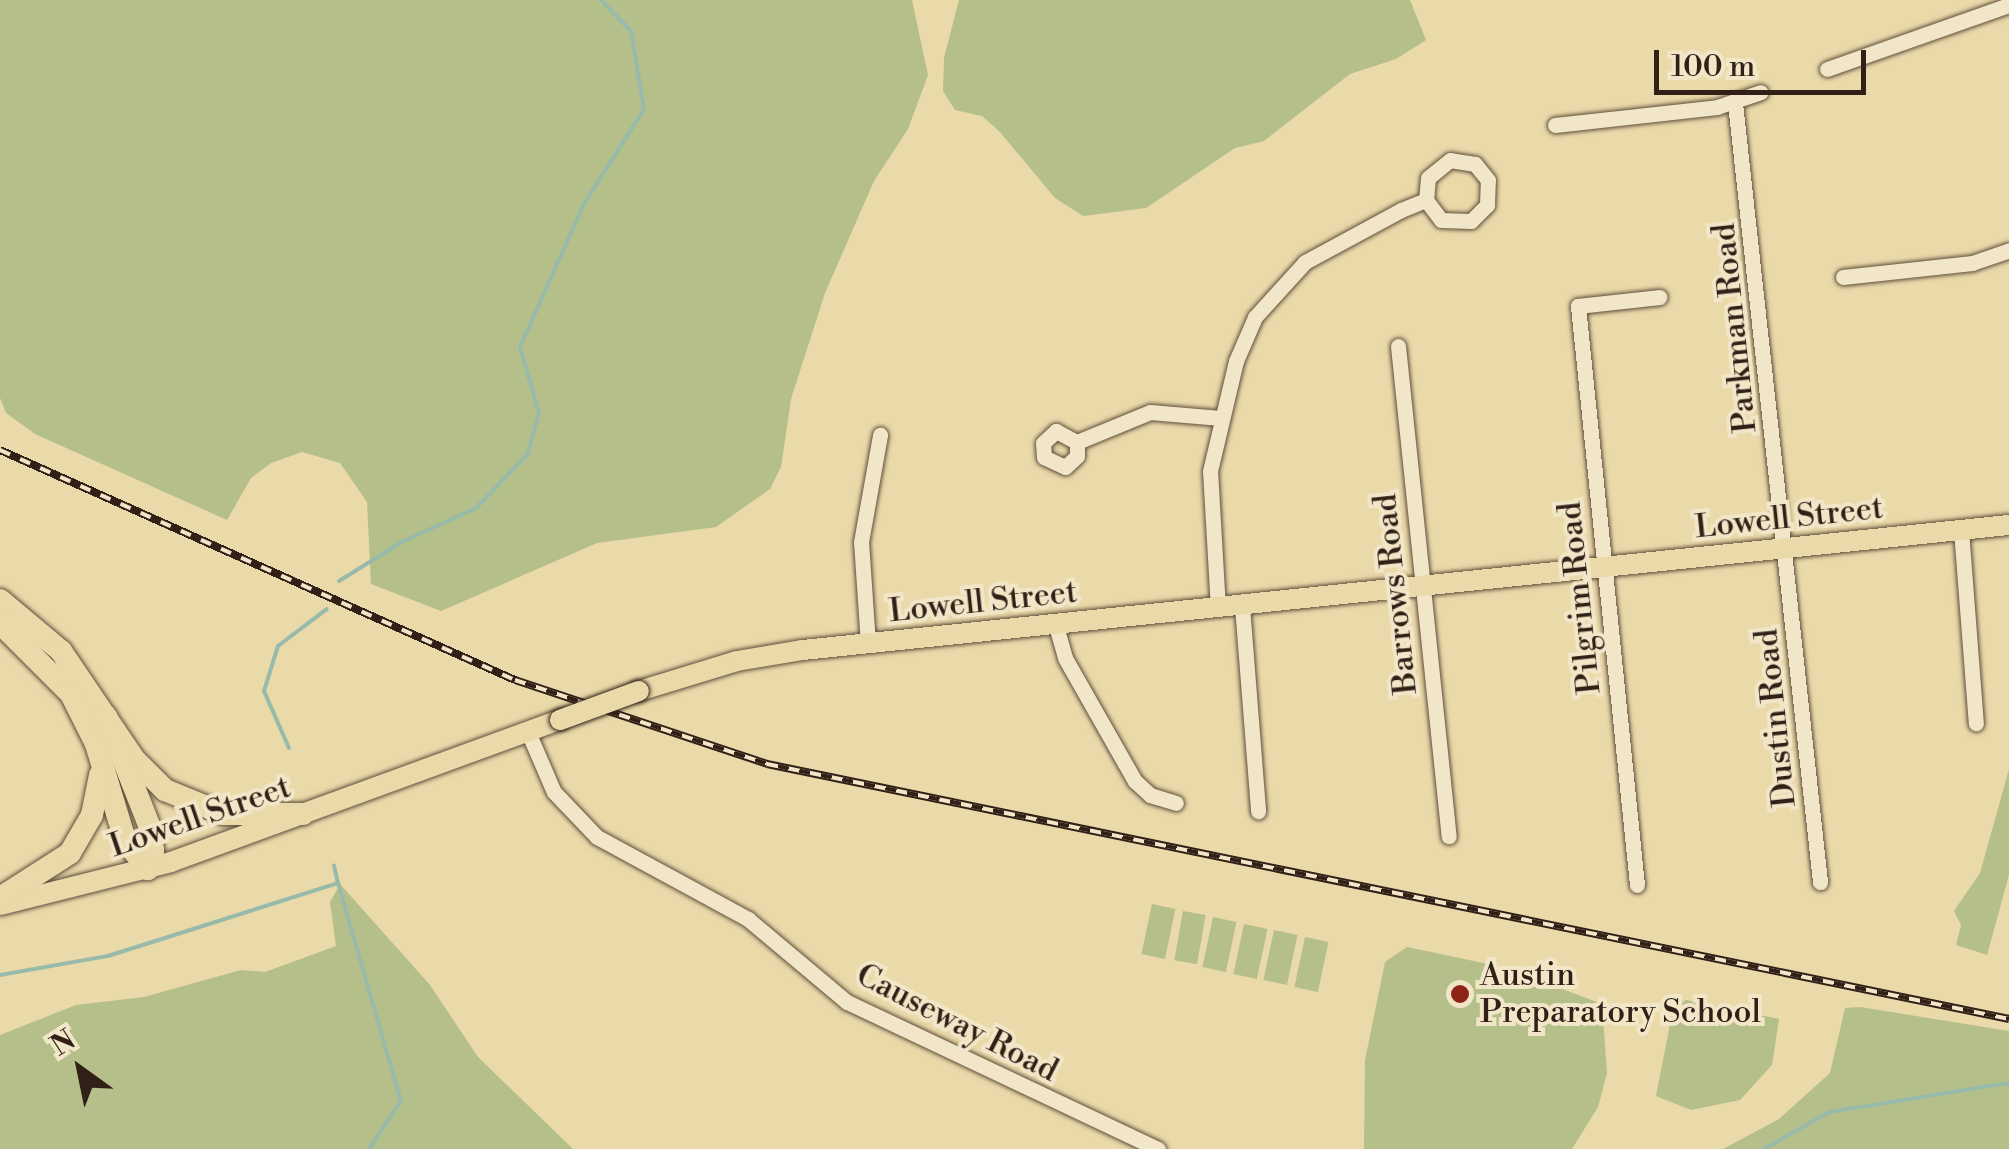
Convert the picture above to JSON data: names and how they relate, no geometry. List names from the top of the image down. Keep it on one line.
{"streets":{"main road":["Lowell Street"],"street":["Parkman Road","Barrows Road","Pilgrim Road","Dustin Road","Causeway Road"]},"crossings":[["Parkman Road","Lowell Street"],["Parkman Road","Dustin Road"],["Lowell Street","Barrows Road"],["Lowell Street","Pilgrim Road"],["Lowell Street","Dustin Road"],["Lowell Street","Causeway Road"]],"places":["Austin Preparatory School"],"scale_bar":"100 m","north":"top left"}
